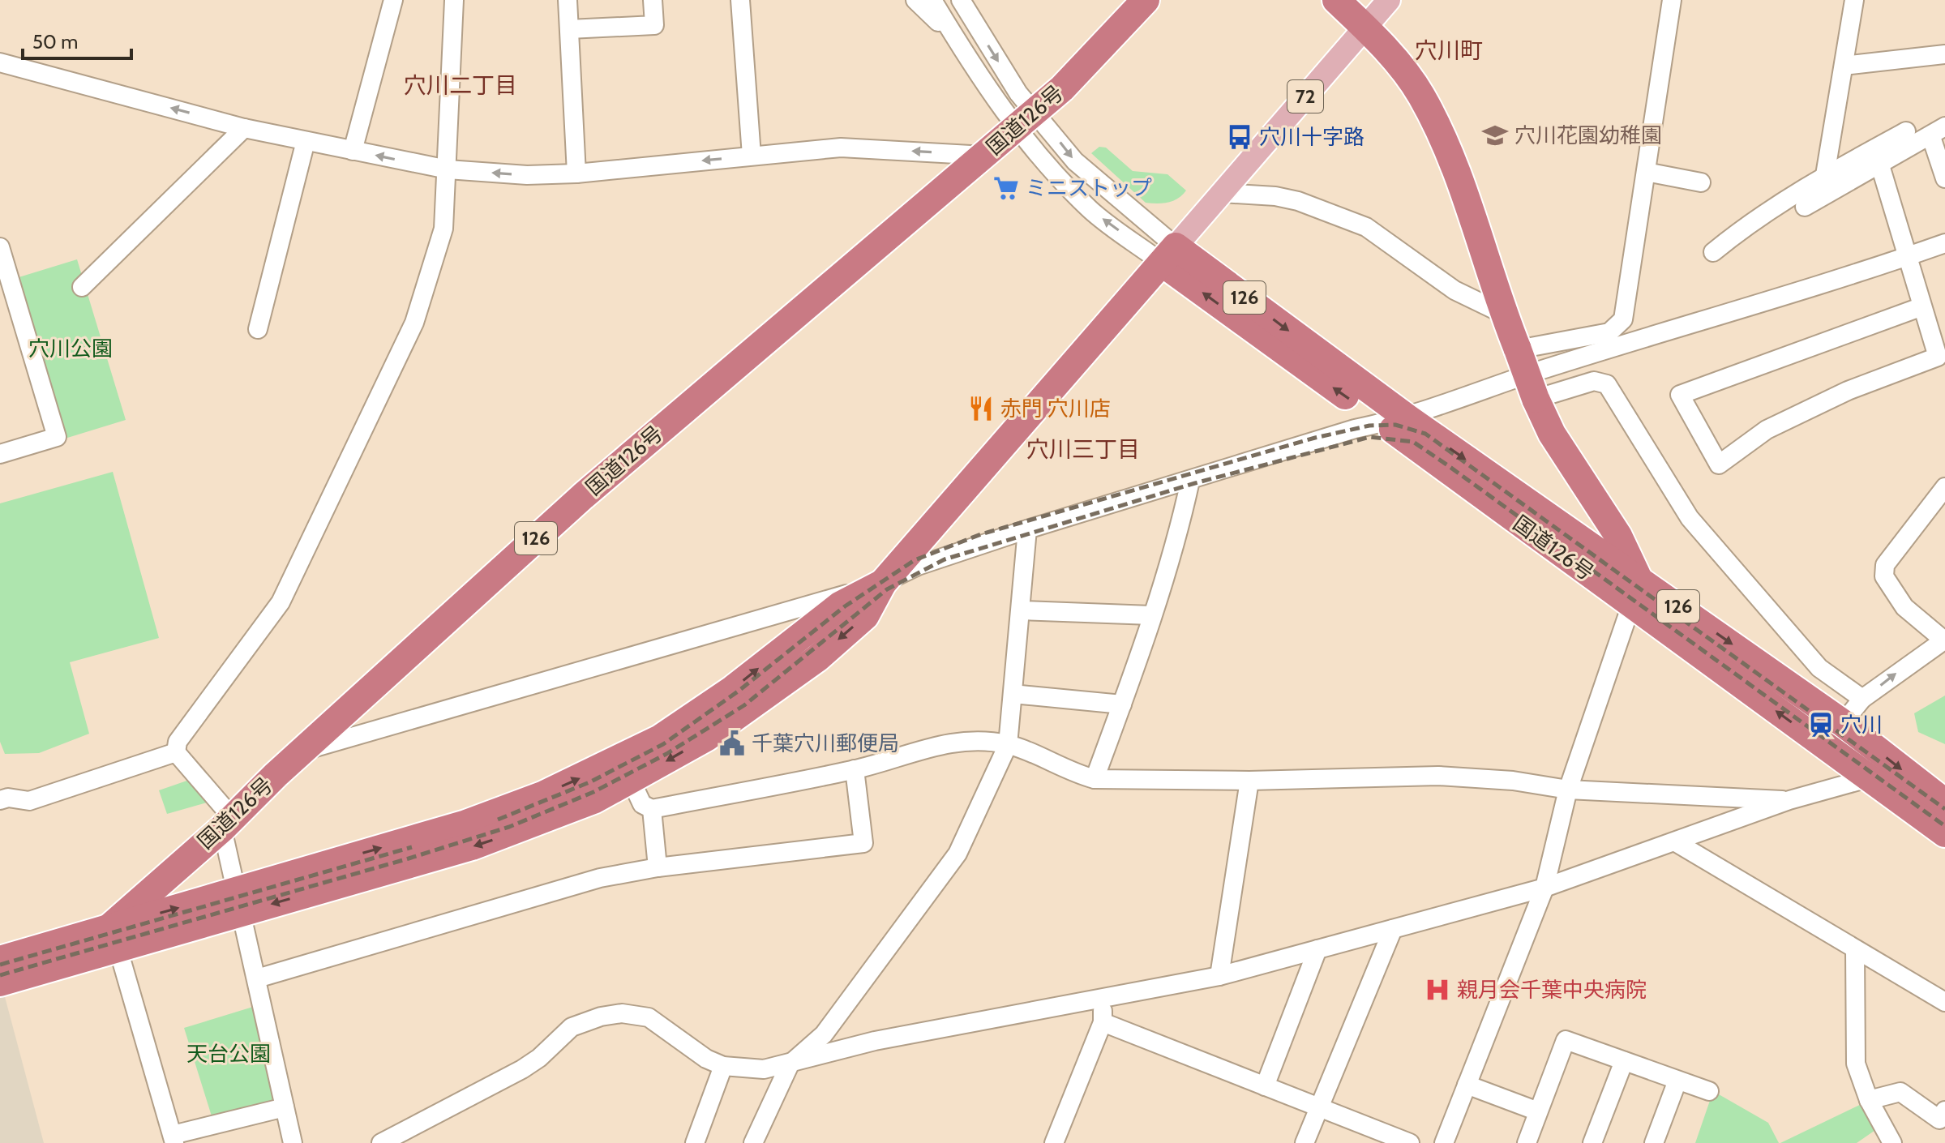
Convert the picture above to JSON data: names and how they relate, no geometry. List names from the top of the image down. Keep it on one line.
{"streets":{"highway":["国道126号","126"],"main road":["72"]},"crossings":[["72","国道126号"]],"districts":["穴川町","穴川二丁目","穴川三丁目"],"parks":["穴川公園","天台公園"],"places":{"school or university":["穴川花園幼稚園"],"bus stop":["穴川十字路"],"supermarket":["ミニストップ"],"restaurant":["赤門 穴川店"],"station":["穴川"],"public building":["千葉穴川郵便局"],"hospital":["親月会千葉中央病院"]},"scale_bar":"50 m"}
